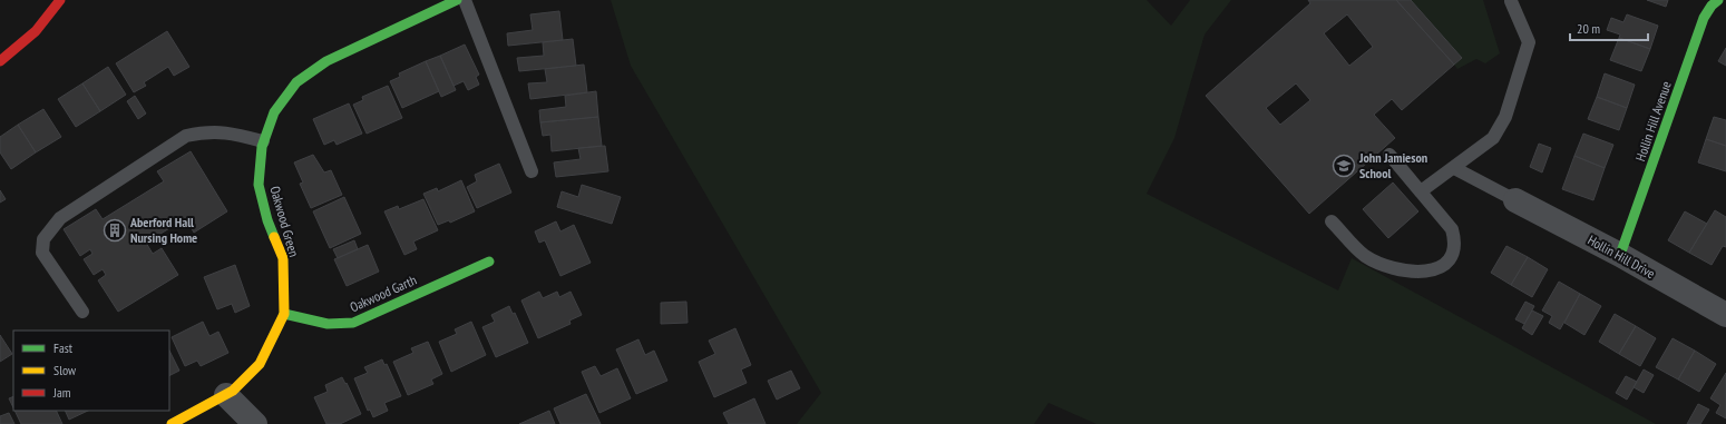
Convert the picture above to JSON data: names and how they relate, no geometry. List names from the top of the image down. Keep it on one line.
{"streets":{"street":["Hollin Hill Avenue","Oakwood Green","Hollin Hill Drive","Oakwood Garth"]},"crossings":[["Hollin Hill Avenue","Hollin Hill Drive"],["Oakwood Green","Oakwood Garth"]],"places":{"school or university":["John Jamieson School"],"building":["Aberford Hall Nursing Home"]},"legend":["Fast","Slow","Jam"],"scale_bar":"20 m"}
